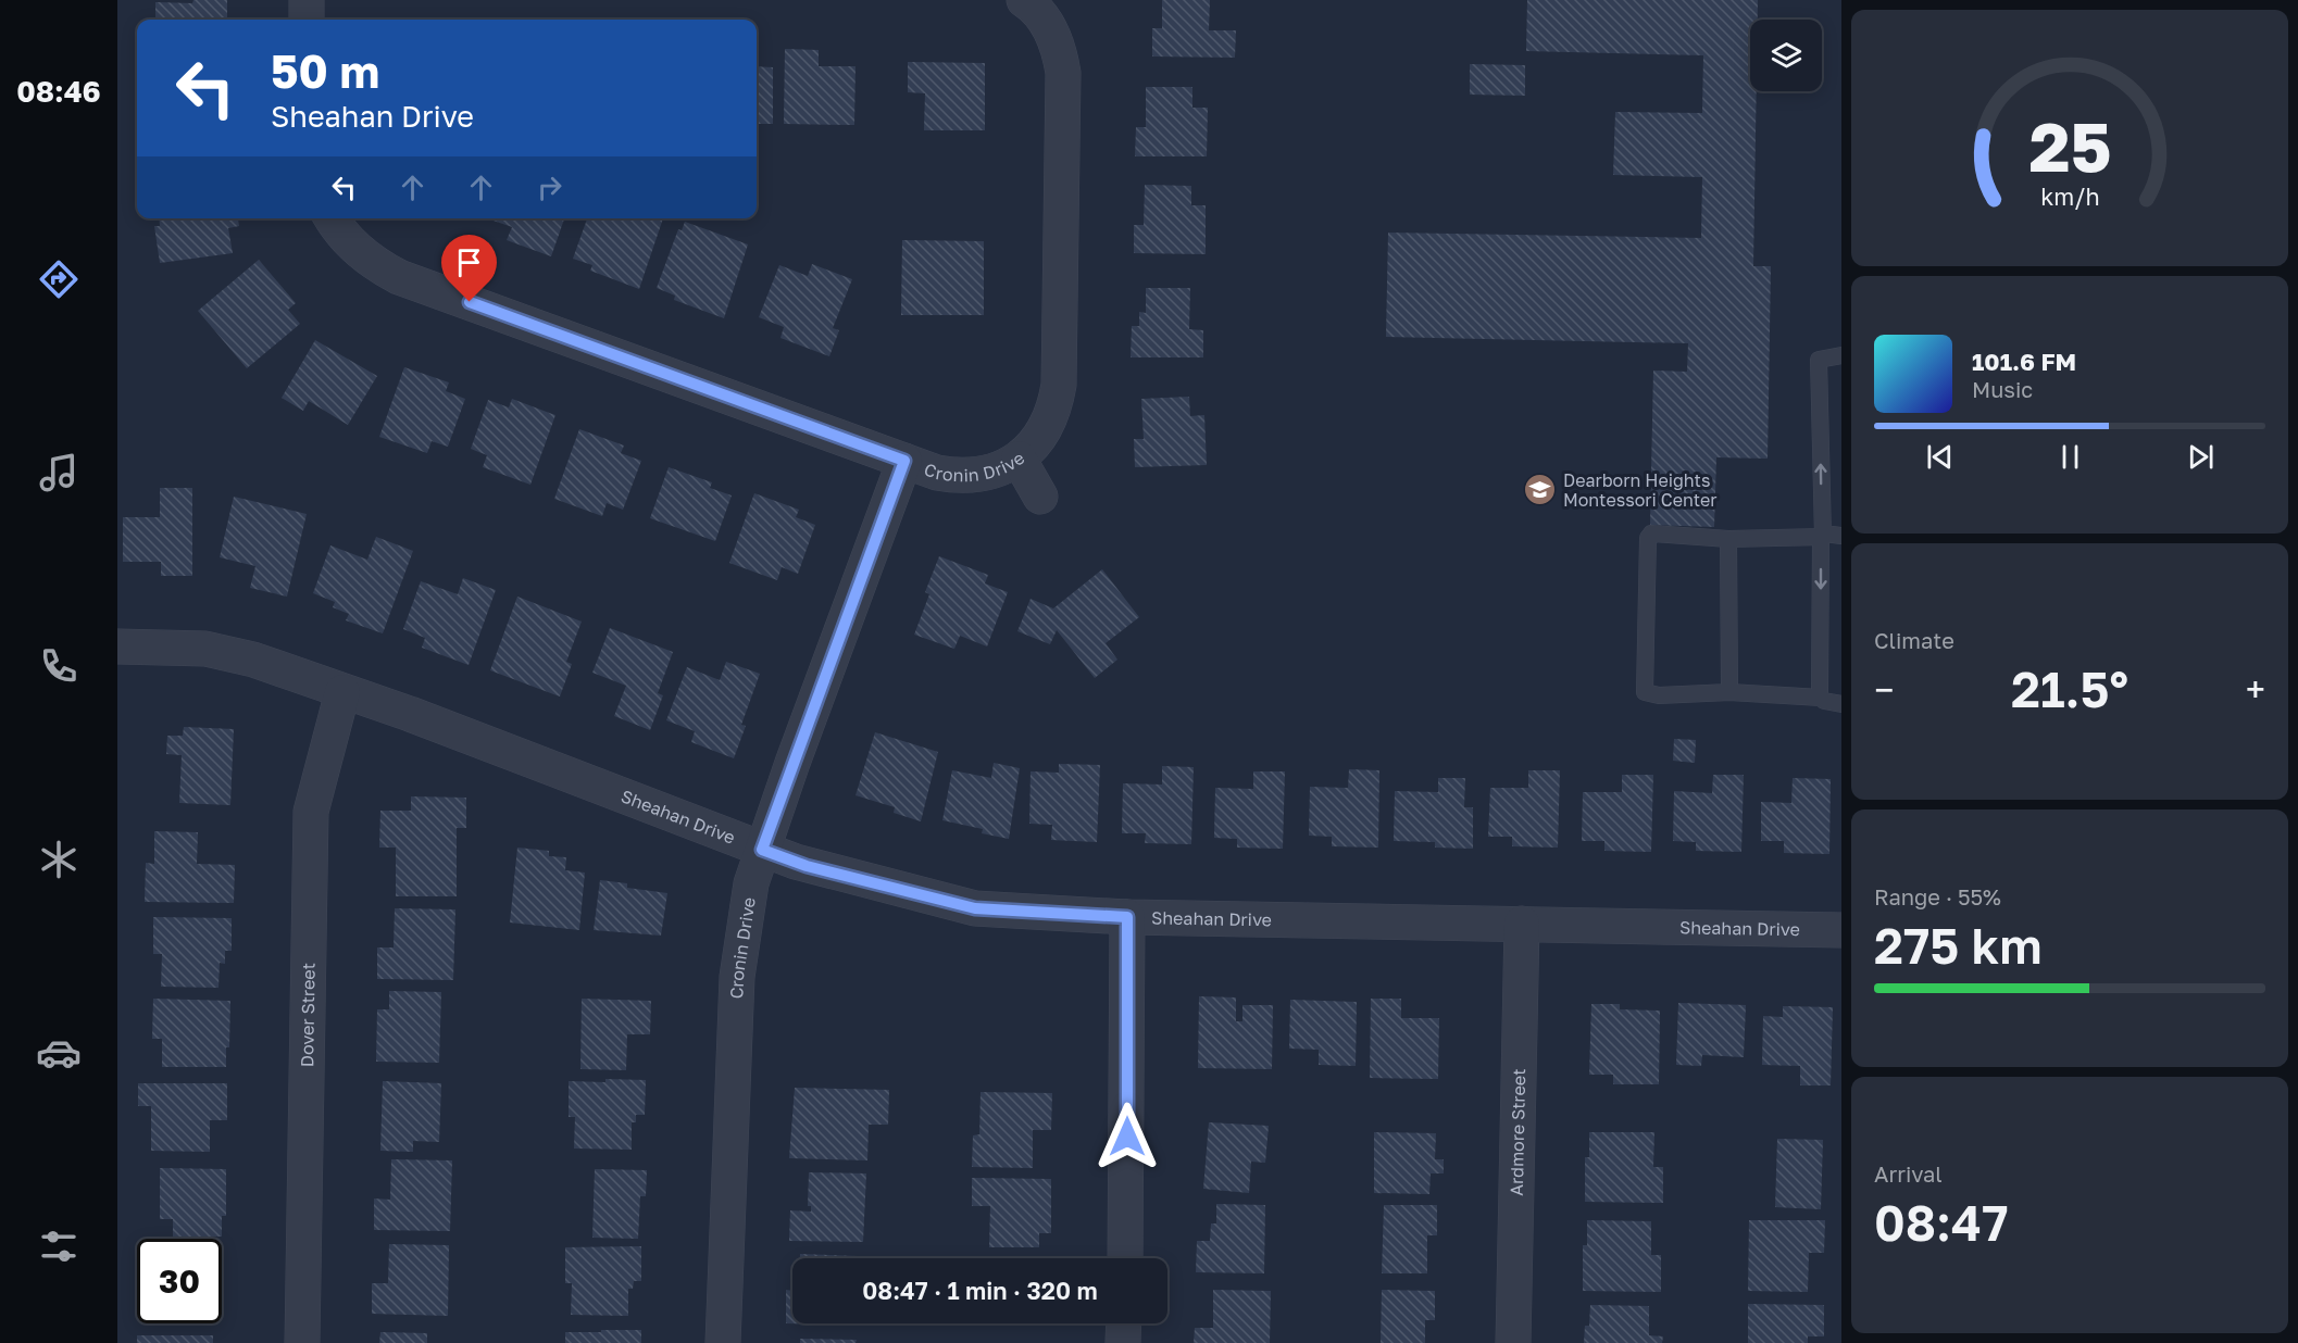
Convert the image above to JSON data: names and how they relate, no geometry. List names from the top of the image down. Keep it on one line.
{"streets":{"street":["Cronin Drive","Sheahan Drive","Dover Street","Ardmore Street"]},"crossings":[["Cronin Drive","Sheahan Drive"],["Sheahan Drive","Dover Street"],["Sheahan Drive","Ardmore Street"]],"places":{"school or university":["Dearborn Heights Montessori Center"]},"page":{"tabs":"08:46","turn":["50 m","Sheahan Drive"],"song":["101.6 FM","Music"],"tile":["Climate",["Range · 55%","275 km"],["Arrival","08:47"]],"heat":["−","21.5°","+"],"limit":"30","trip":"08:47 · 1 min · 320 m","gauge":["25","km/h"]}}
